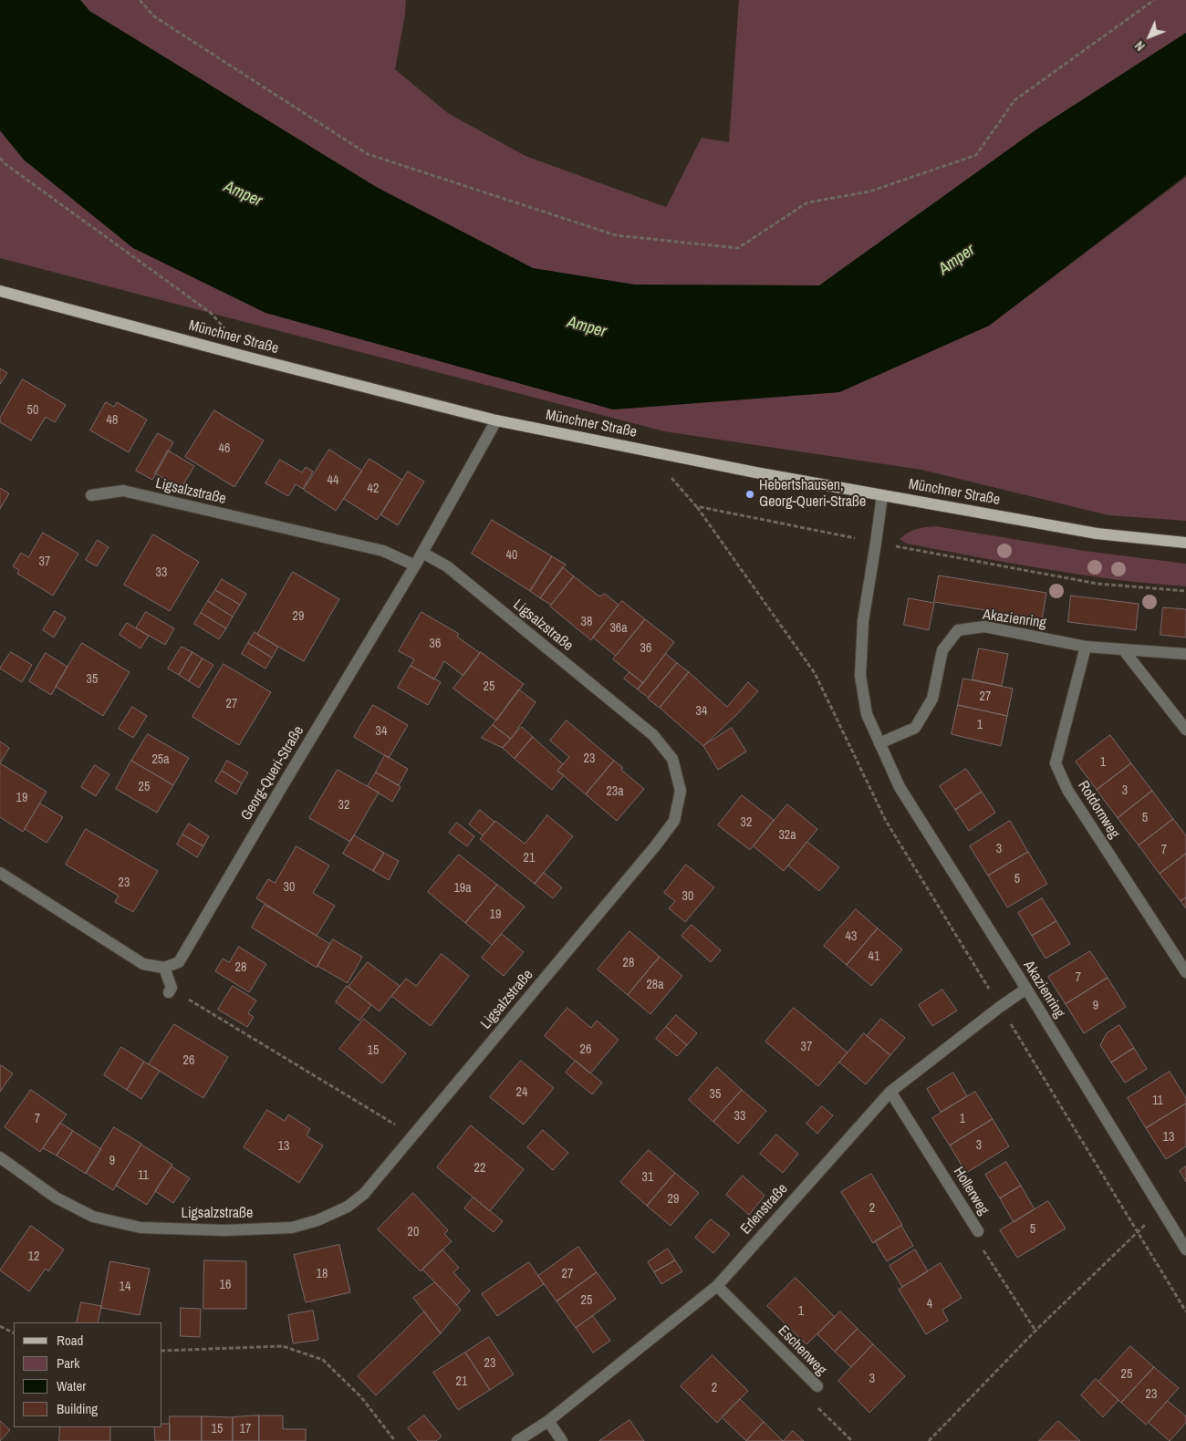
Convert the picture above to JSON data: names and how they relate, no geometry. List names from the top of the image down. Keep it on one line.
{"streets":{"main road":["Münchner Straße"],"street":["Ligsalzstraße","Akazienring","Georg-Queri-Straße","Rotdornweg","Hollerweg","Erlenstraße","Eschenweg"]},"crossings":[["Münchner Straße","Akazienring"],["Münchner Straße","Georg-Queri-Straße"],["Ligsalzstraße","Georg-Queri-Straße"],["Akazienring","Rotdornweg"],["Akazienring","Erlenstraße"],["Hollerweg","Erlenstraße"],["Erlenstraße","Eschenweg"]],"water":["Amper"],"places":["Hebertshausen, Georg-Queri-Straße"],"house_numbers":["50","48","46","44","42","40","37","33","29","38","36a","36","36","35","25","27","27","34","1","34","23","25a","1","25","3","23a","19","32","5","32","32a","3","7","21","5","23","30","19a","30","19","43","41","28","28","7","28a","9","37","26","15","26","24","35","11","33","7","1","13","3","13","9","22","11","31","29","2","5","20","12","18","27","16","14","25","4","1","23","25","3","21","2","23","15","17"],"legend":["Road","Park","Water","Building"],"north":"bottom left"}
